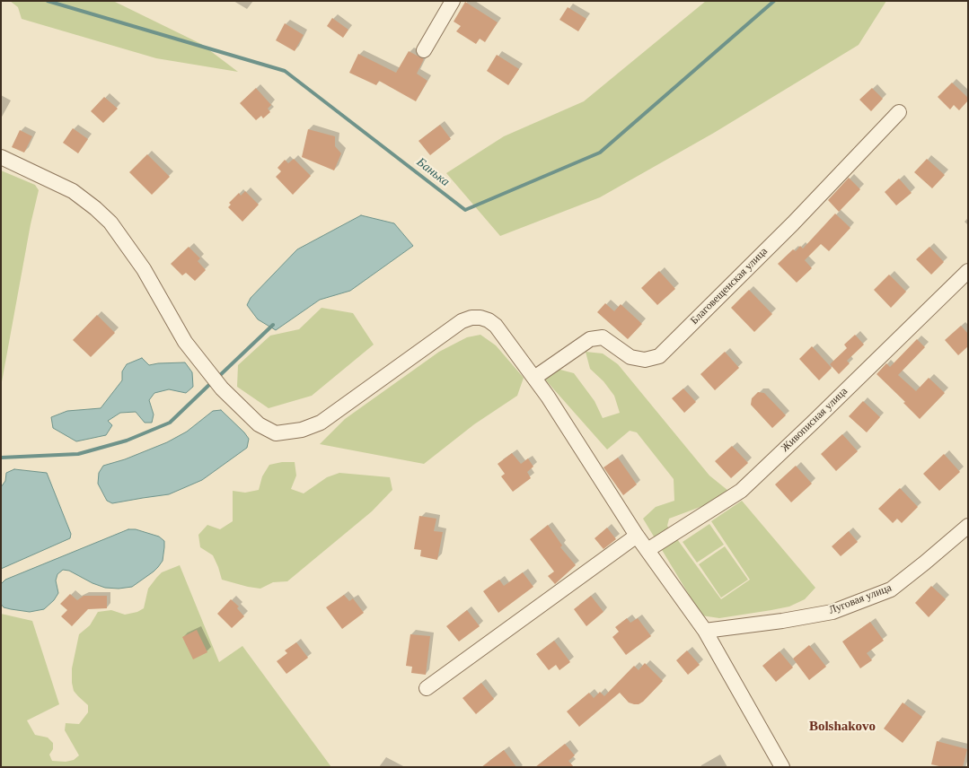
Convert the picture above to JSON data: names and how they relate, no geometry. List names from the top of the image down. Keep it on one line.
{"streets":{"street":["Благовещенская улица","Живописная улица","Луговая улица"]},"districts":["Bolshakovo"],"water":["Банька"]}
